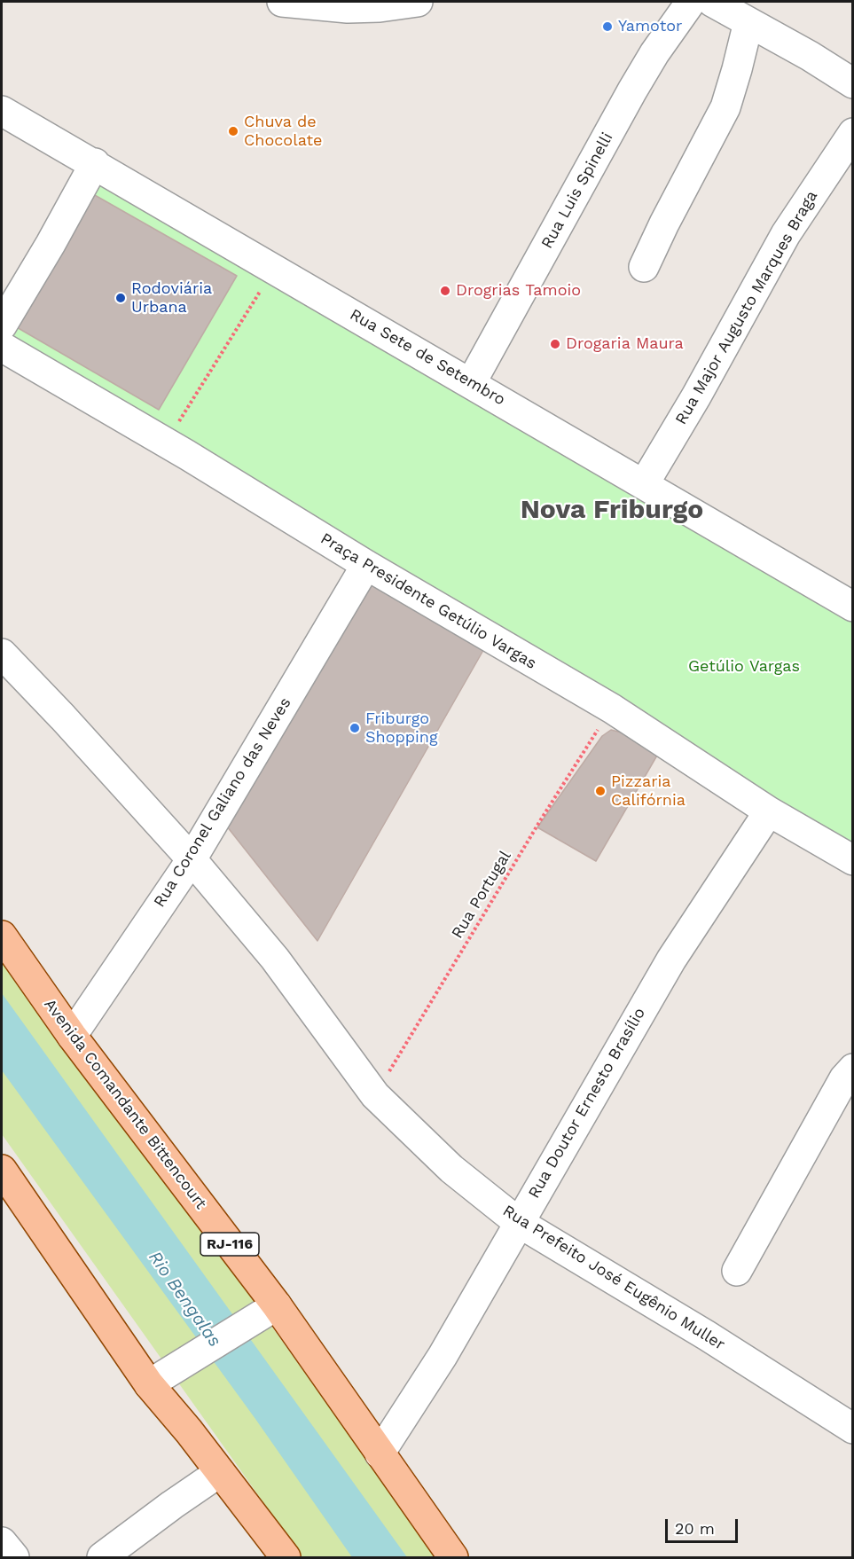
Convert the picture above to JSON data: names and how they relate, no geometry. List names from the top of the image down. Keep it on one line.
{"streets":{"main road":["Avenida Comandante Bittencourt","RJ-116"],"street":["Rua Luis Spinelli","Rua Major Augusto Marques Braga","Rua Sete de Setembro","Praça Presidente Getúlio Vargas","Rua Coronel Galiano das Neves","Rua Doutor Ernesto Brasílio","Rua Prefeito José Eugênio Muller"],"path":["Rua Portugal"]},"crossings":[["Rua Luis Spinelli","Rua Sete de Setembro"],["Rua Major Augusto Marques Braga","Rua Sete de Setembro"],["Praça Presidente Getúlio Vargas","Rua Coronel Galiano das Neves"],["Praça Presidente Getúlio Vargas","Rua Portugal"],["Praça Presidente Getúlio Vargas","Rua Doutor Ernesto Brasílio"],["Rua Coronel Galiano das Neves","Avenida Comandante Bittencourt"],["Rua Coronel Galiano das Neves","Rua Prefeito José Eugênio Muller"],["Rua Portugal","Rua Prefeito José Eugênio Muller"],["Rua Doutor Ernesto Brasílio","Avenida Comandante Bittencourt"],["Rua Doutor Ernesto Brasílio","Rua Prefeito José Eugênio Muller"]],"districts":["Nova Friburgo"],"water":["Rio Bengalas"],"parks":["Getúlio Vargas"],"places":["Yamotor","Chuva de Chocolate","Drogrias Tamoio","Rodoviária Urbana","Drogaria Maura","Friburgo Shopping","Pizzaria Califórnia"],"scale_bar":"20 m"}
